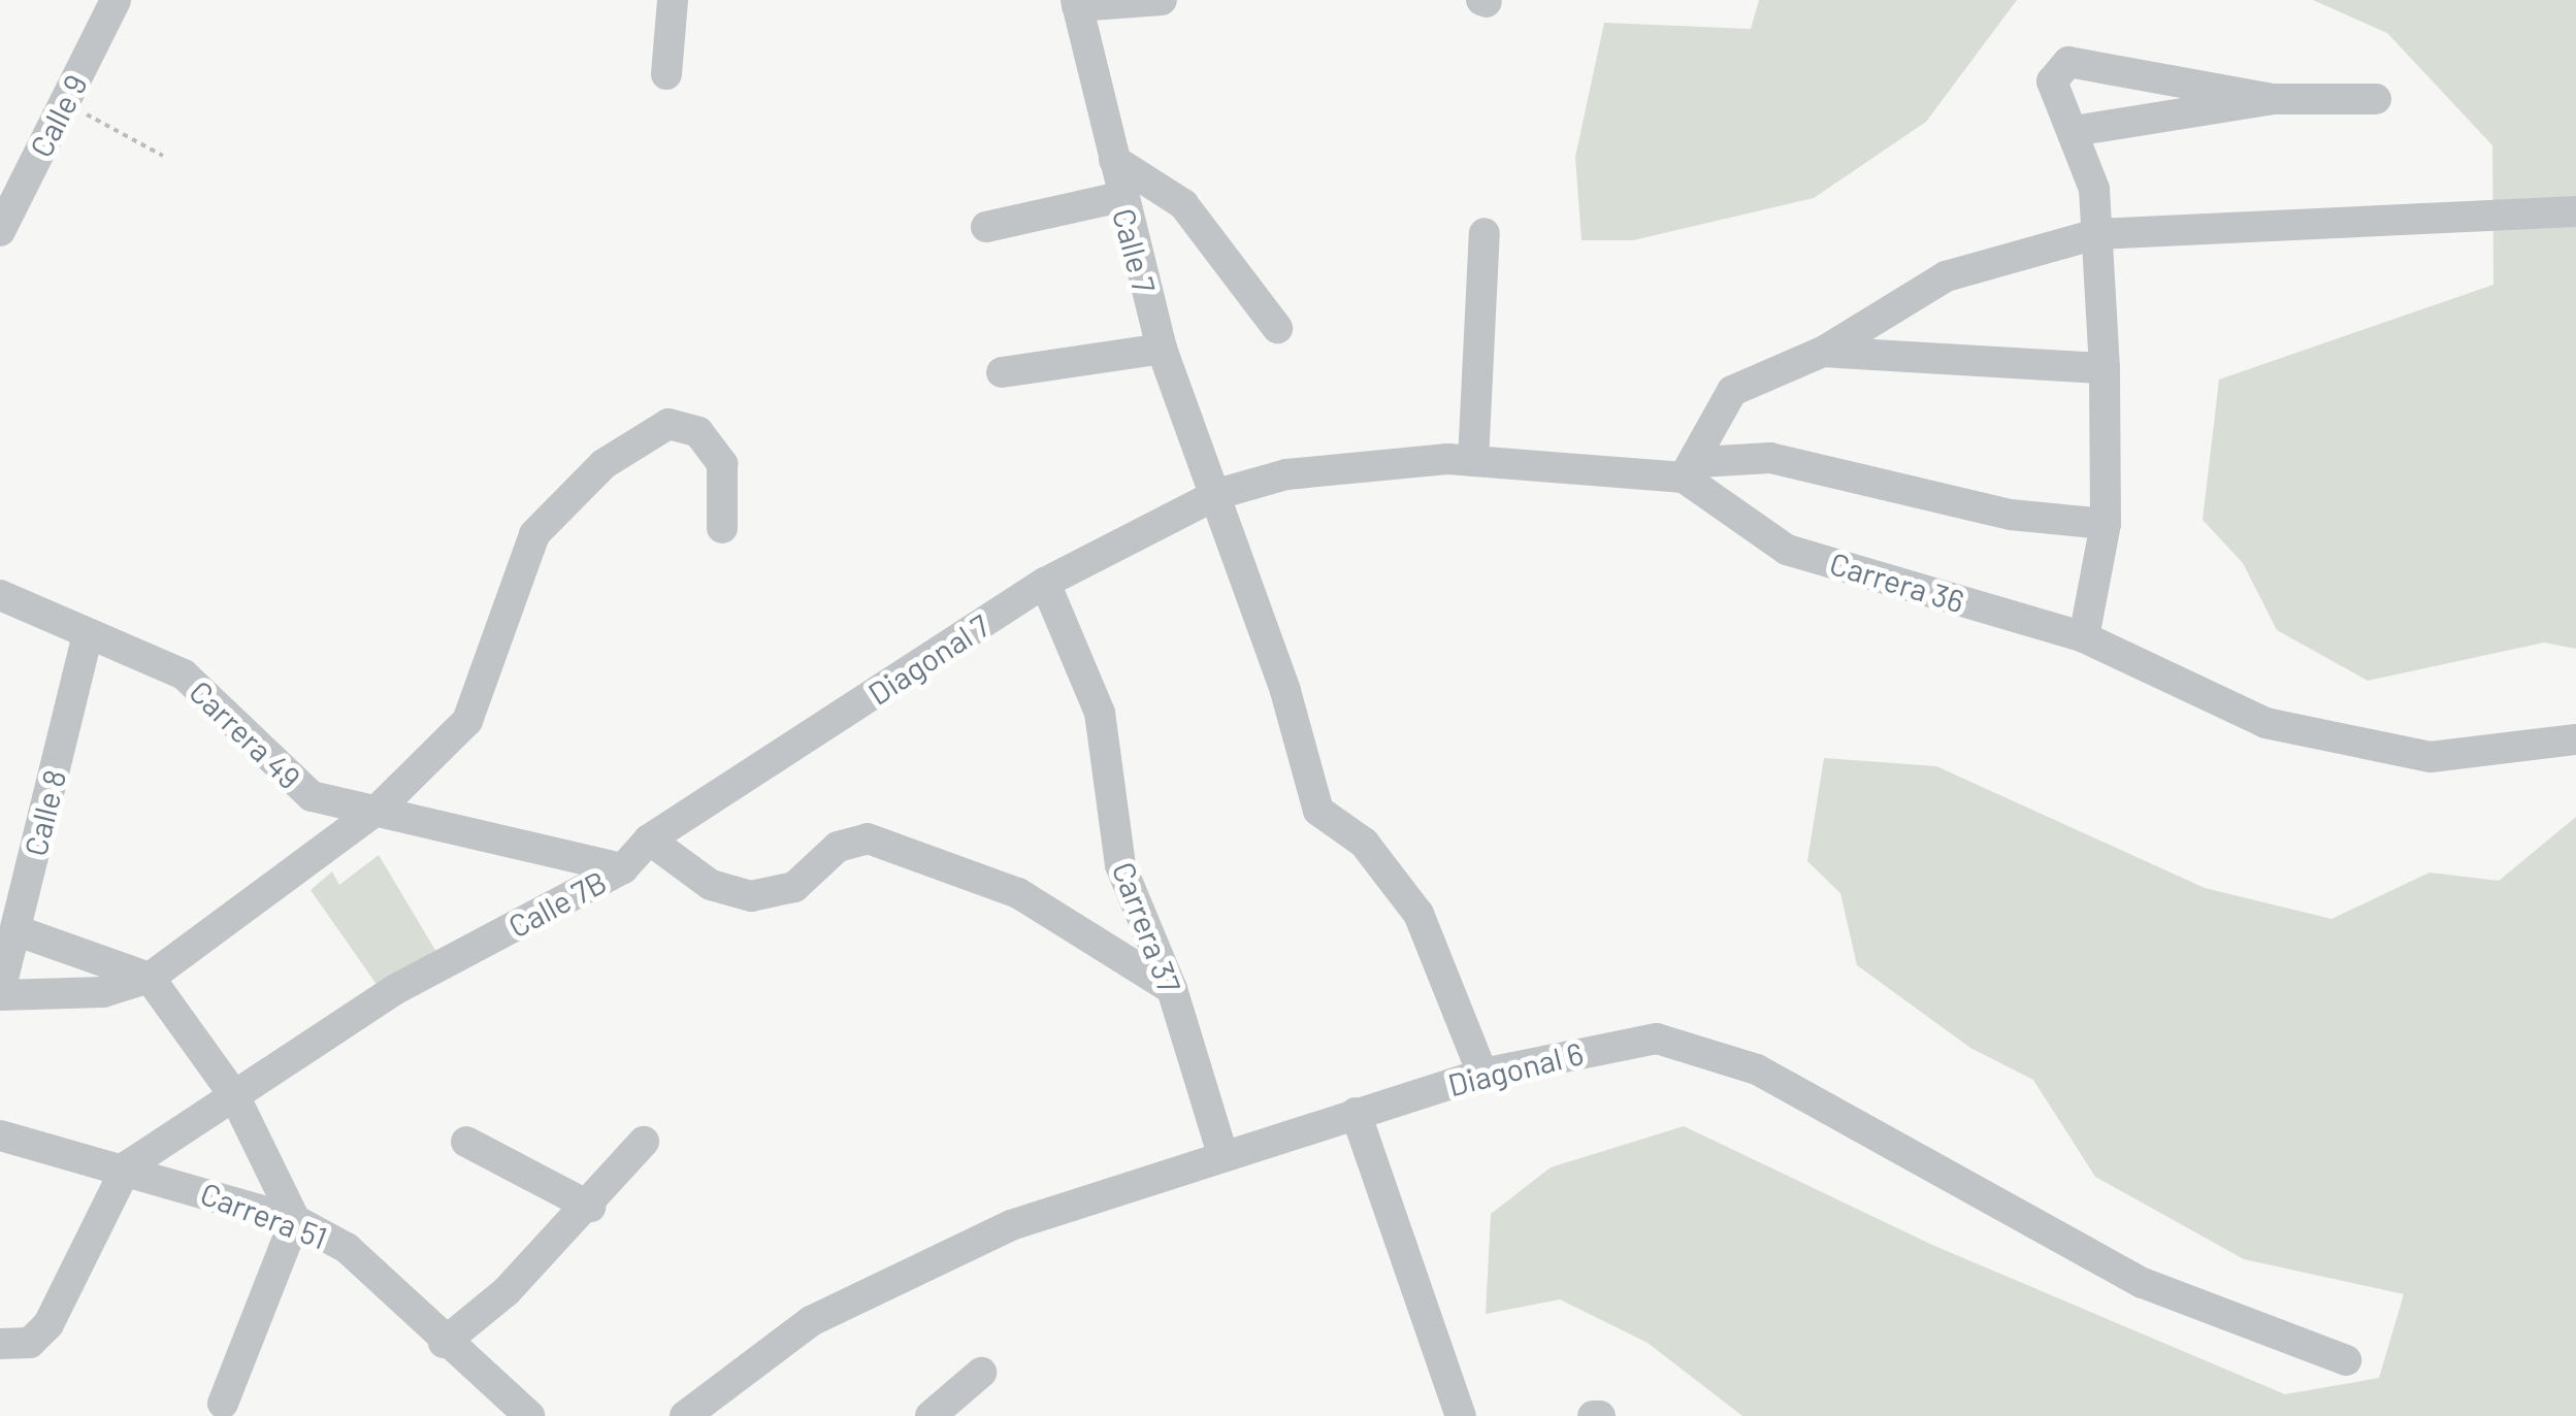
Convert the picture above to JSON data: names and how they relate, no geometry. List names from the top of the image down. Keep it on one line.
{"streets":{"street":["Calle 9","Calle 7","Carrera 36","Diagonal 7","Carrera 49","Calle 8","Calle 7B","Carrera 37","Diagonal 6","Carrera 51"]},"crossings":[["Calle 7","Diagonal 7"],["Calle 7","Diagonal 6"],["Diagonal 7","Calle 7B"],["Diagonal 7","Carrera 37"],["Carrera 49","Calle 8"],["Carrera 49","Calle 7B"],["Calle 7B","Carrera 51"],["Carrera 37","Diagonal 6"]]}
